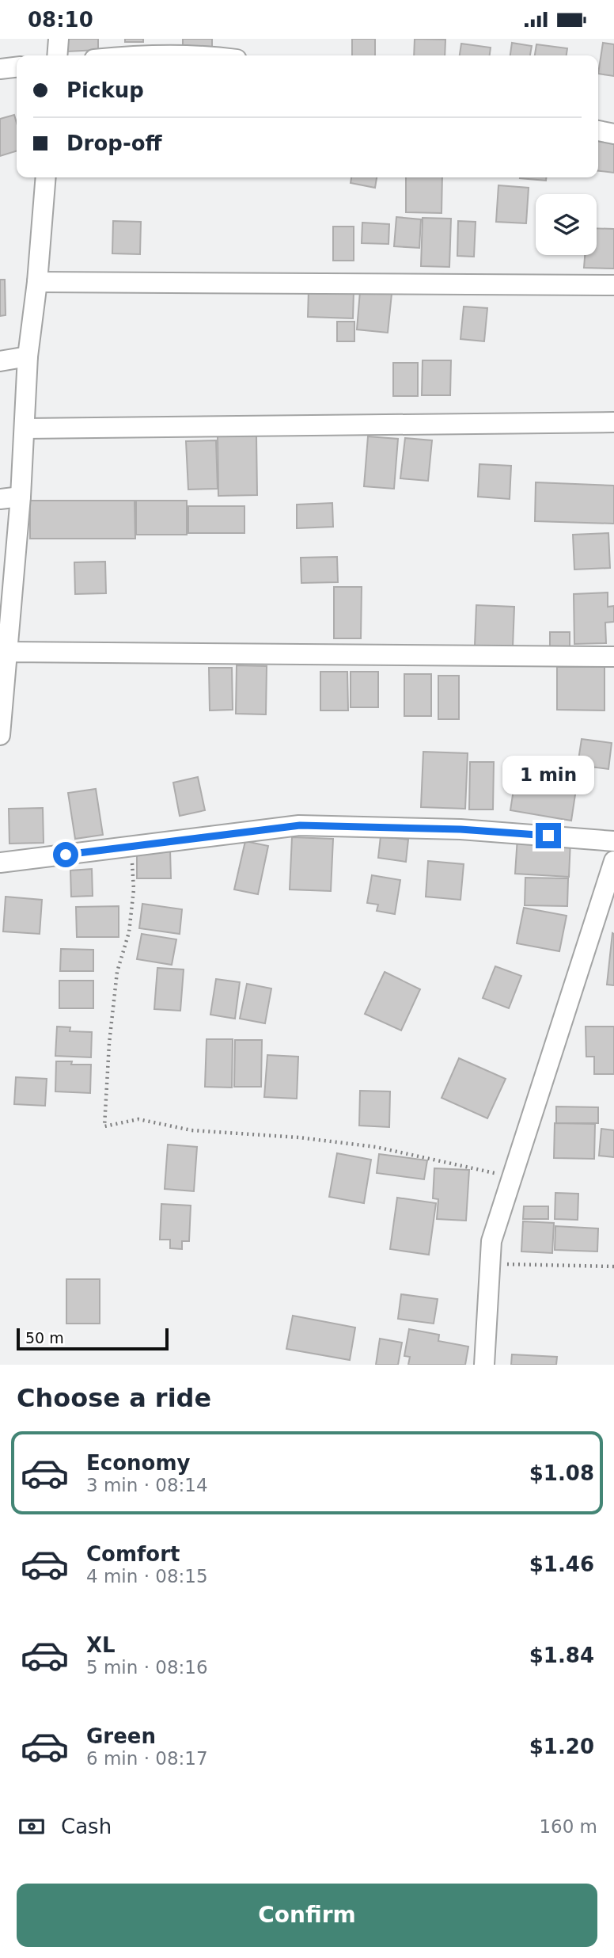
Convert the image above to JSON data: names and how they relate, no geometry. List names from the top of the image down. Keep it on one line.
{"scale_bar":"50 m","page":{"status":"08:10","banner":["Pickup","Drop-off"],"bubble":"1 min","scale":"50 m","heading":"Choose a ride","list":[{"name":"Economy","note":"3 min · 08:14","value":"$1.08"},{"name":"Comfort","note":"4 min · 08:15","value":"$1.46"},{"name":"XL","note":"5 min · 08:16","value":"$1.84"},{"name":"Green","note":"6 min · 08:17","value":"$1.20"}],"pay":["Cash","160 m"],"buttons":"Confirm"}}
